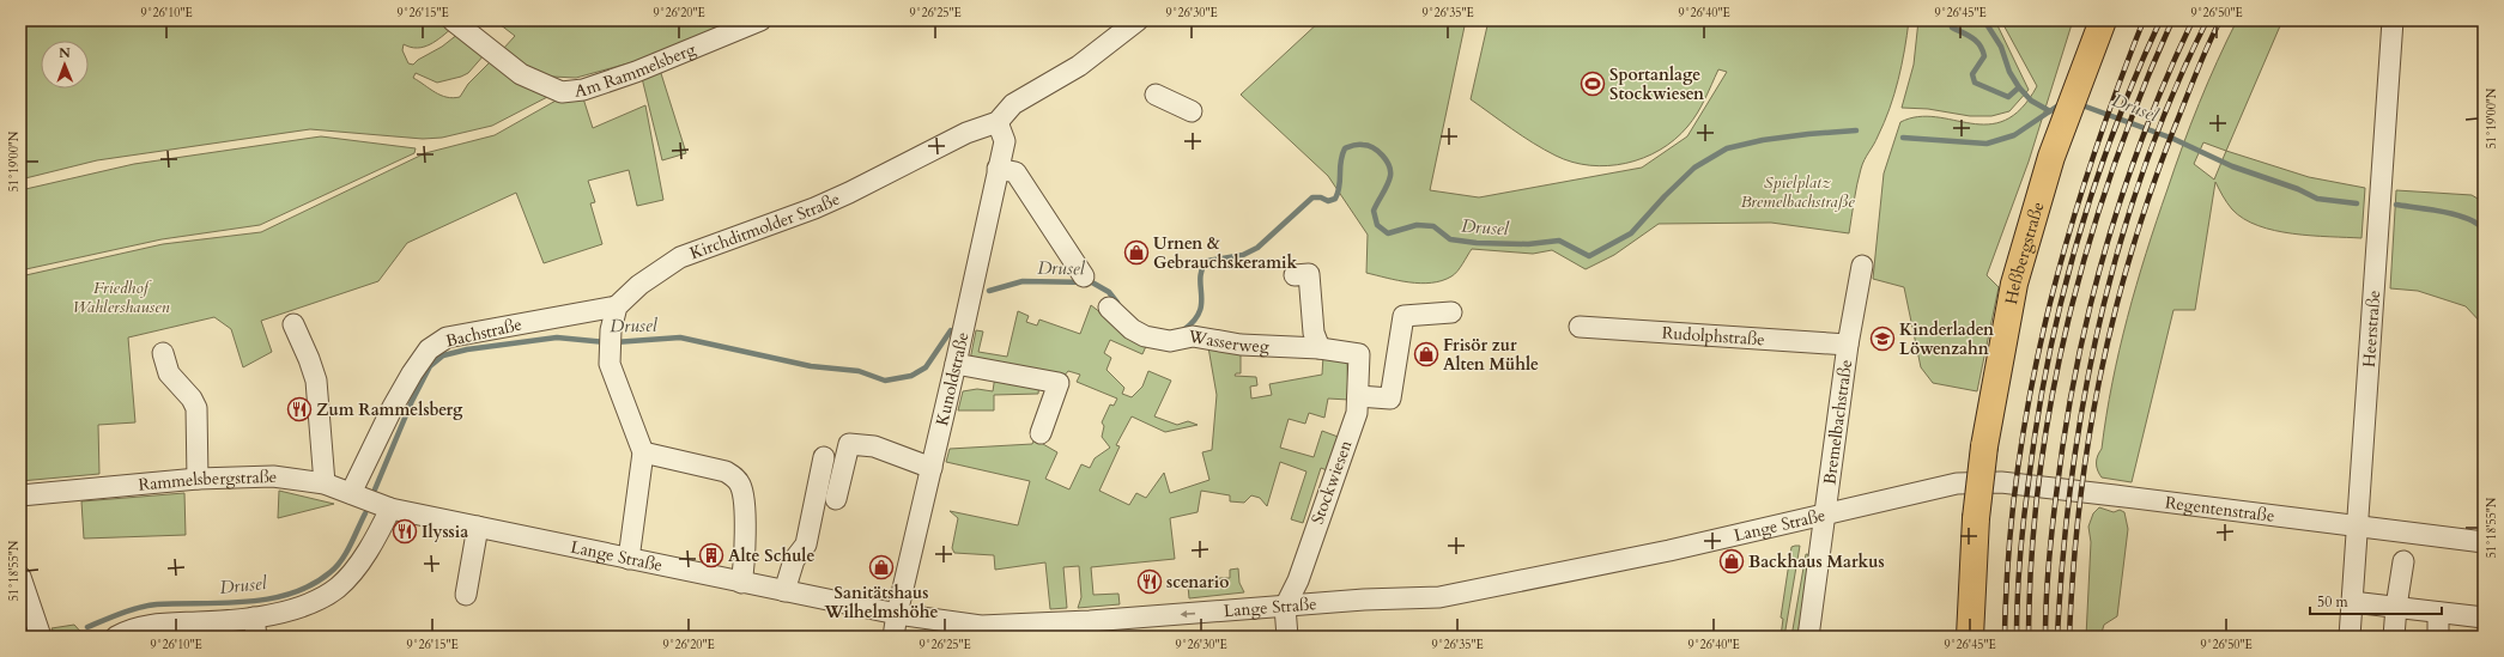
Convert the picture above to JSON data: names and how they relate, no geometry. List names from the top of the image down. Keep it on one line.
{"streets":{"main road":["Heßbergstraße"],"street":["Am Rammelsberg","Kirchditmolder Straße","Heerstraße","Bachstraße","Rudolphstraße","Wasserweg","Kunoldstraße","Bremelbachstraße","Rammelsbergstraße","Stockwiesen","Regentenstraße","Lange Straße"]},"crossings":[["Kirchditmolder Straße","Bachstraße"],["Kirchditmolder Straße","Kunoldstraße"],["Heerstraße","Regentenstraße"],["Bachstraße","Rammelsbergstraße"],["Rudolphstraße","Bremelbachstraße"],["Wasserweg","Stockwiesen"],["Kunoldstraße","Lange Straße"],["Bremelbachstraße","Lange Straße"],["Rammelsbergstraße","Lange Straße"],["Stockwiesen","Lange Straße"],["Regentenstraße","Lange Straße"]],"water":["Drusel"],"parks":["Spielplatz Bremelbachstraße","Friedhof Wahlershausen"],"places":{"sports":["Sportanlage Stockwiesen"],"shop":["Urnen & Gebrauchskeramik","Frisör zur Alten Mühle","Backhaus Markus","Sanitätshaus Wilhelmshöhe"],"school or university":["Kinderladen Löwenzahn"],"restaurant":["Zum Rammelsberg","Ilyssia","scenario"],"building":["Alte Schule"]},"scale_bar":"50 m","north":"top","coordinates":["9°26'10\"E","9°26'15\"E","9°26'20\"E","9°26'25\"E","9°26'30\"E","9°26'35\"E","9°26'40\"E","9°26'45\"E","9°26'50\"E","51°19'00\"N","51°18'55\"N"]}
